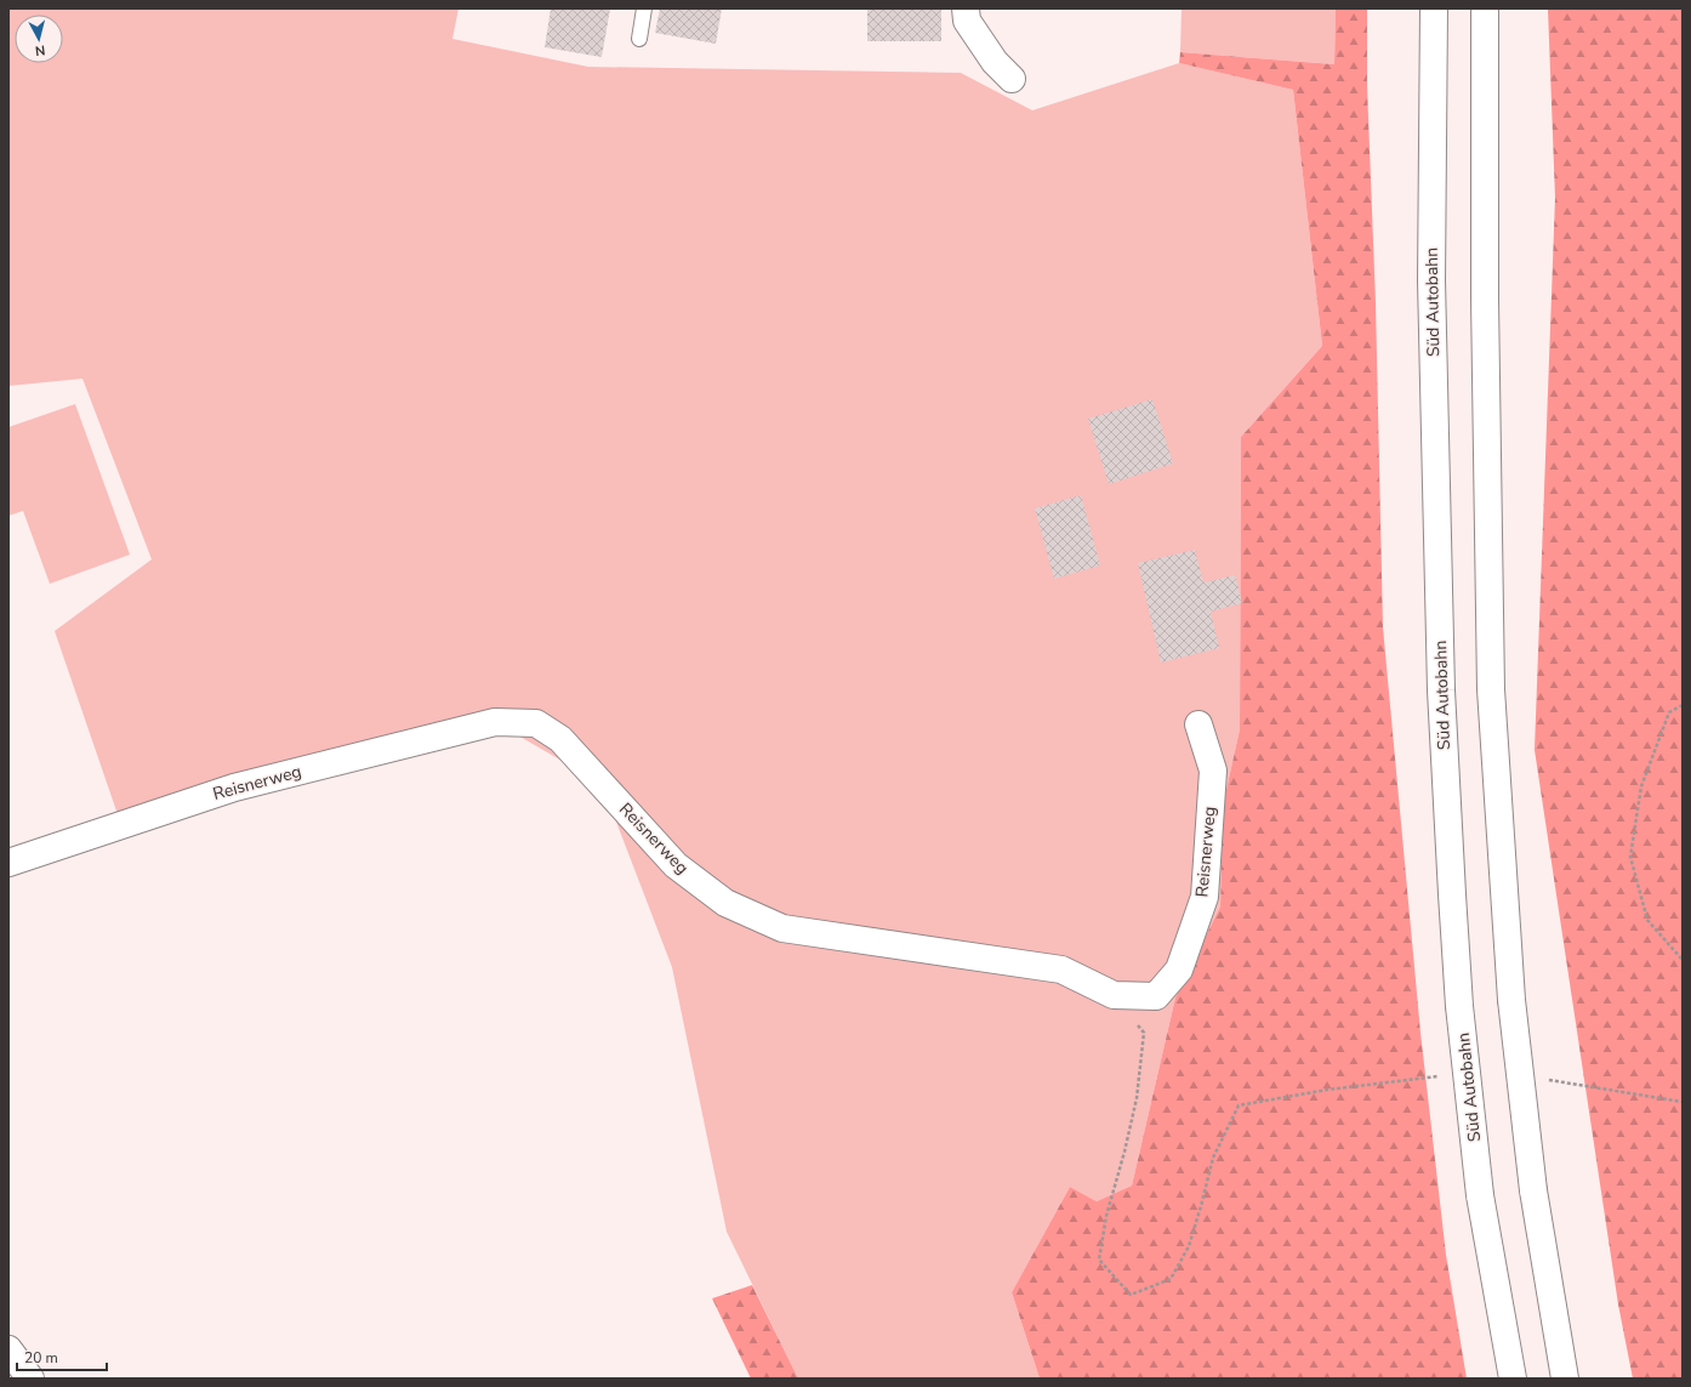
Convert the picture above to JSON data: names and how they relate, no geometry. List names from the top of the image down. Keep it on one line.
{"streets":{"main road":["Süd Autobahn","Reisnerweg"]},"scale_bar":"20 m","north":"bottom"}
